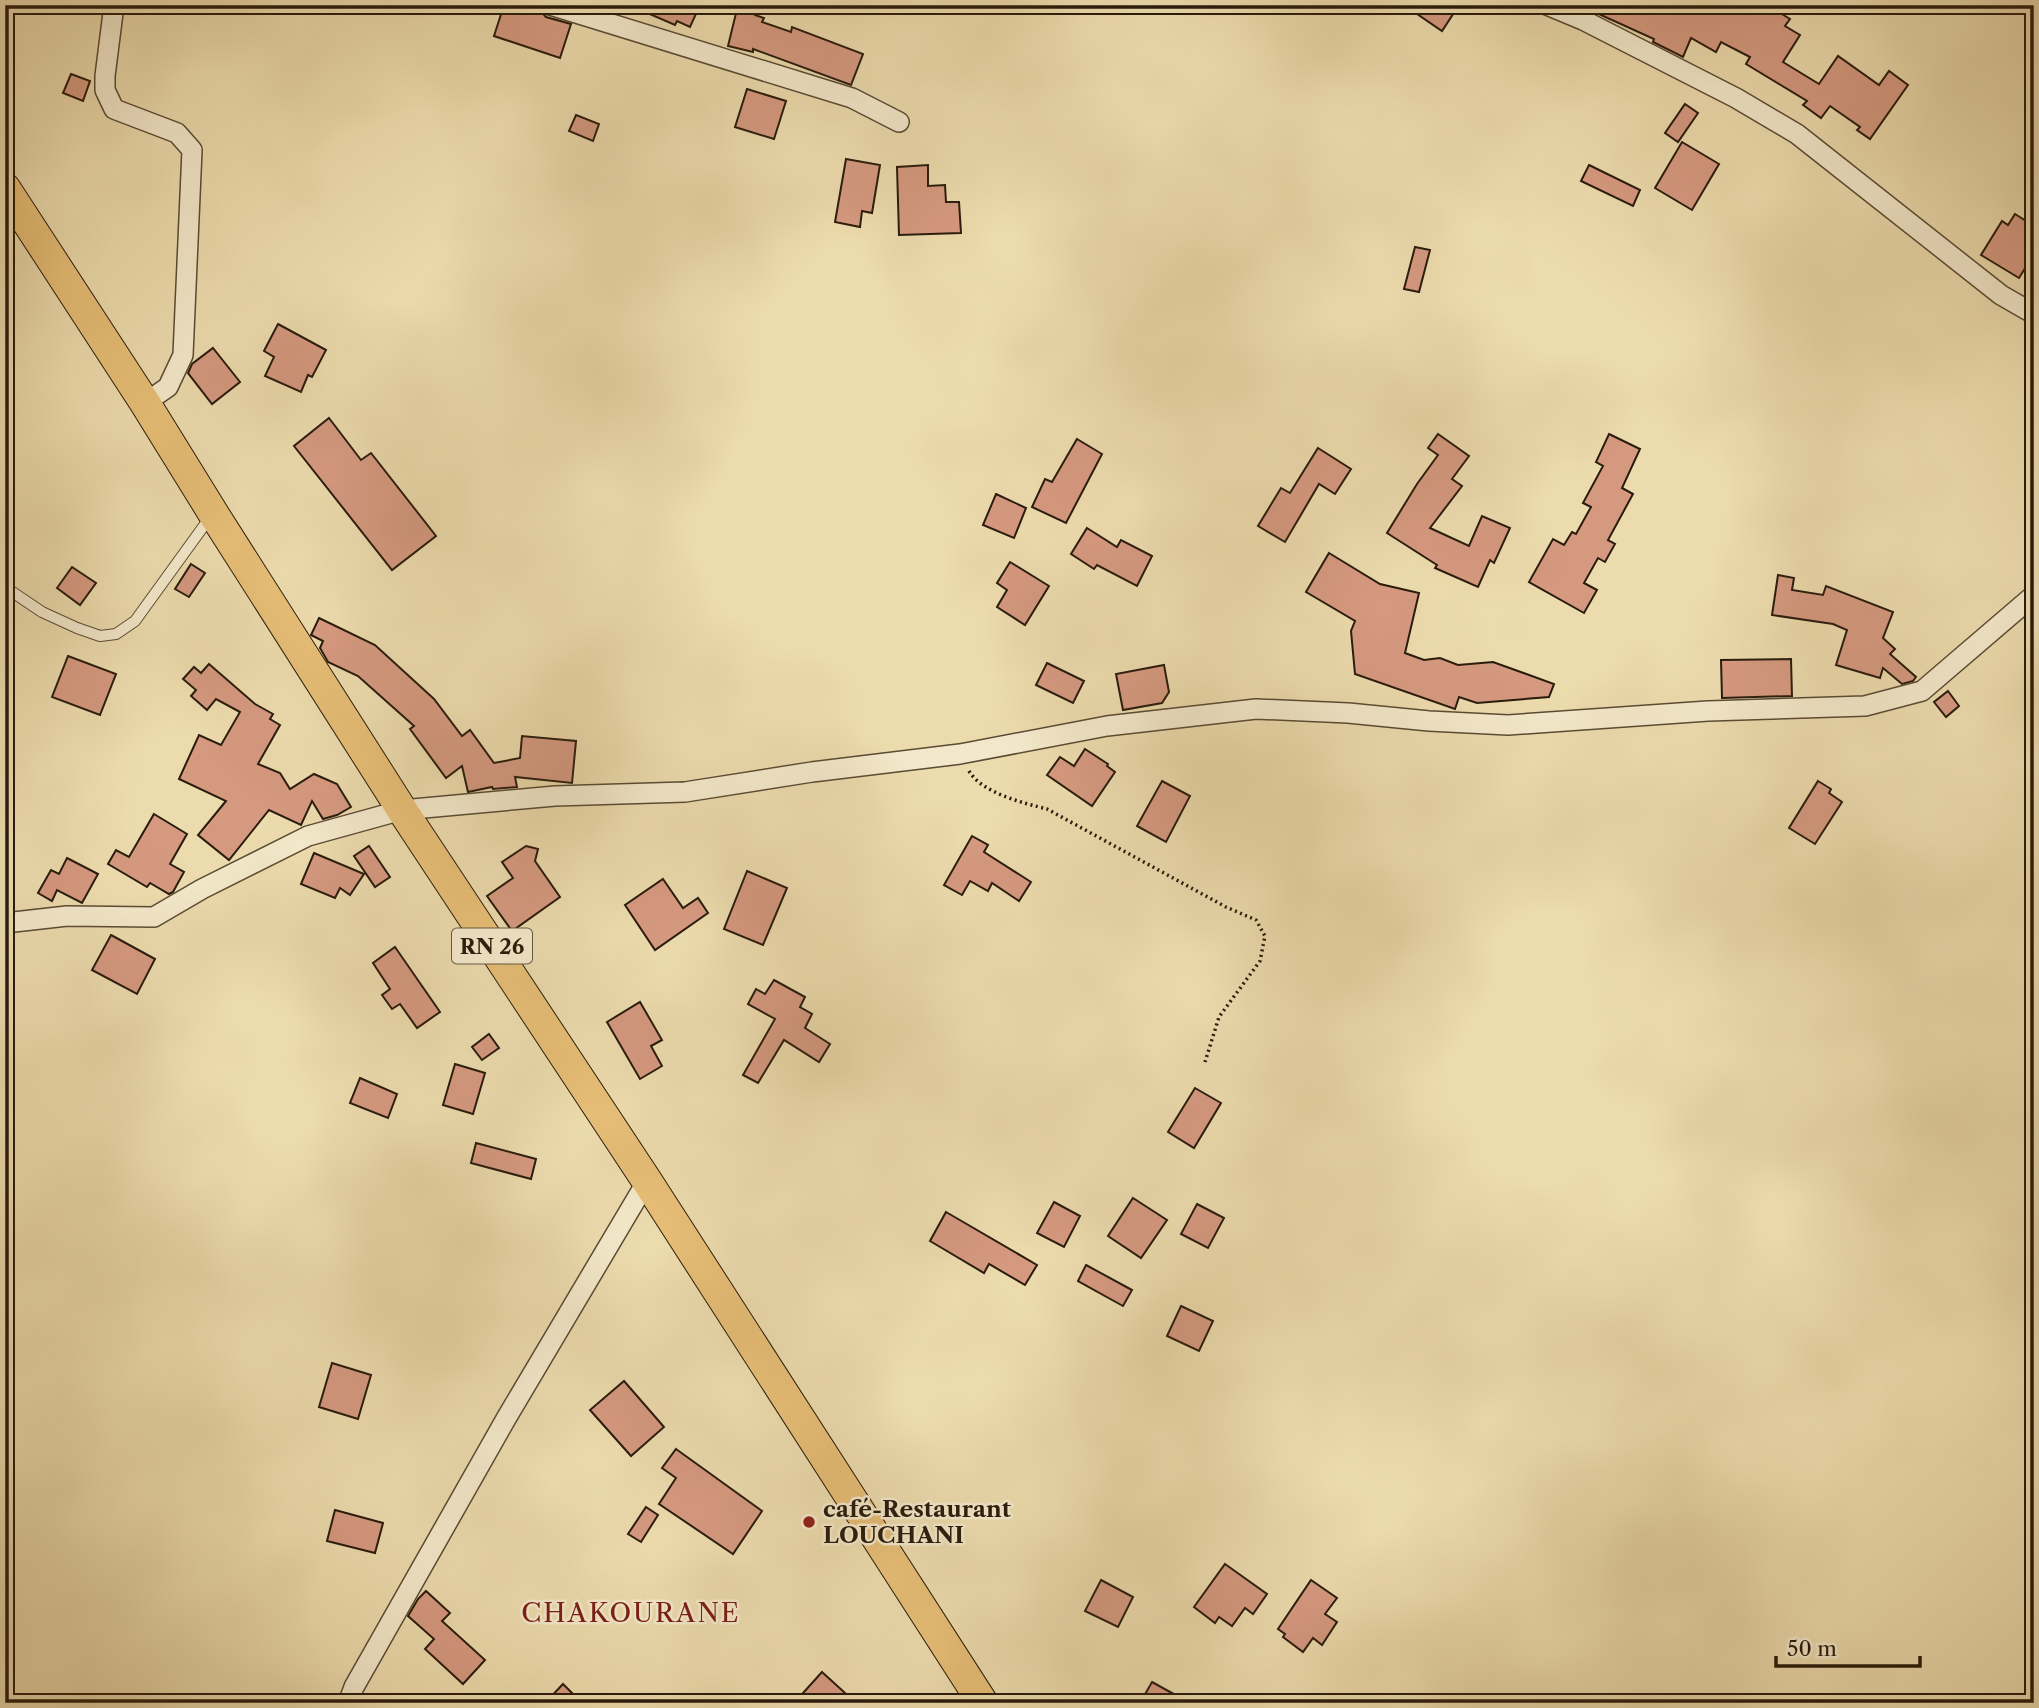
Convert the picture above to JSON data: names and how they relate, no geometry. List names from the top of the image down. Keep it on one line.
{"streets":{"main road":["RN 26"]},"districts":["CHAKOURANE"],"places":["café-Restaurant LOUCHANI"],"scale_bar":"50 m"}
